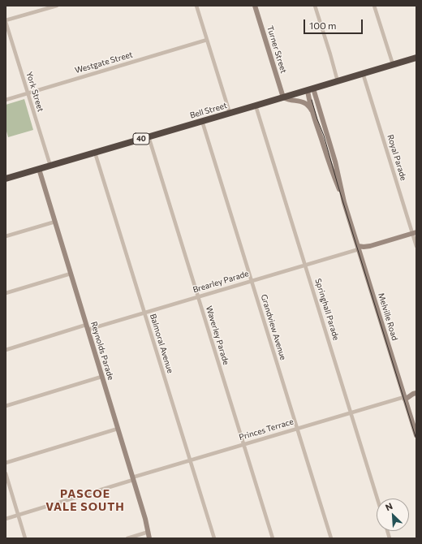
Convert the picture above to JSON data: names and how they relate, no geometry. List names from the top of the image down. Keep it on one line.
{"streets":{"highway":["Bell Street","40"],"street":["Turner Street","Westgate Street","York Street","Royal Parade","Brearley Parade","Springhall Parade","Melville Road","Grandview Avenue","Waverley Parade","Balmoral Avenue","Reynolds Parade","Princes Terrace"]},"crossings":[["Turner Street","Bell Street"],["Westgate Street","York Street"],["York Street","Bell Street"],["Bell Street","Royal Parade"],["Bell Street","Springhall Parade"],["Bell Street","Melville Road"],["Bell Street","Grandview Avenue"],["Bell Street","Waverley Parade"],["Bell Street","Balmoral Avenue"],["Bell Street","Reynolds Parade"],["Royal Parade","Brearley Parade"],["Brearley Parade","Springhall Parade"],["Brearley Parade","Melville Road"],["Brearley Parade","Grandview Avenue"],["Brearley Parade","Waverley Parade"],["Brearley Parade","Balmoral Avenue"],["Brearley Parade","Reynolds Parade"],["Springhall Parade","Princes Terrace"],["Melville Road","Princes Terrace"],["Grandview Avenue","Princes Terrace"],["Waverley Parade","Princes Terrace"],["Balmoral Avenue","Princes Terrace"],["Reynolds Parade","Princes Terrace"]],"districts":["PASCOE VALE SOUTH"],"scale_bar":"100 m","north":"top left"}
